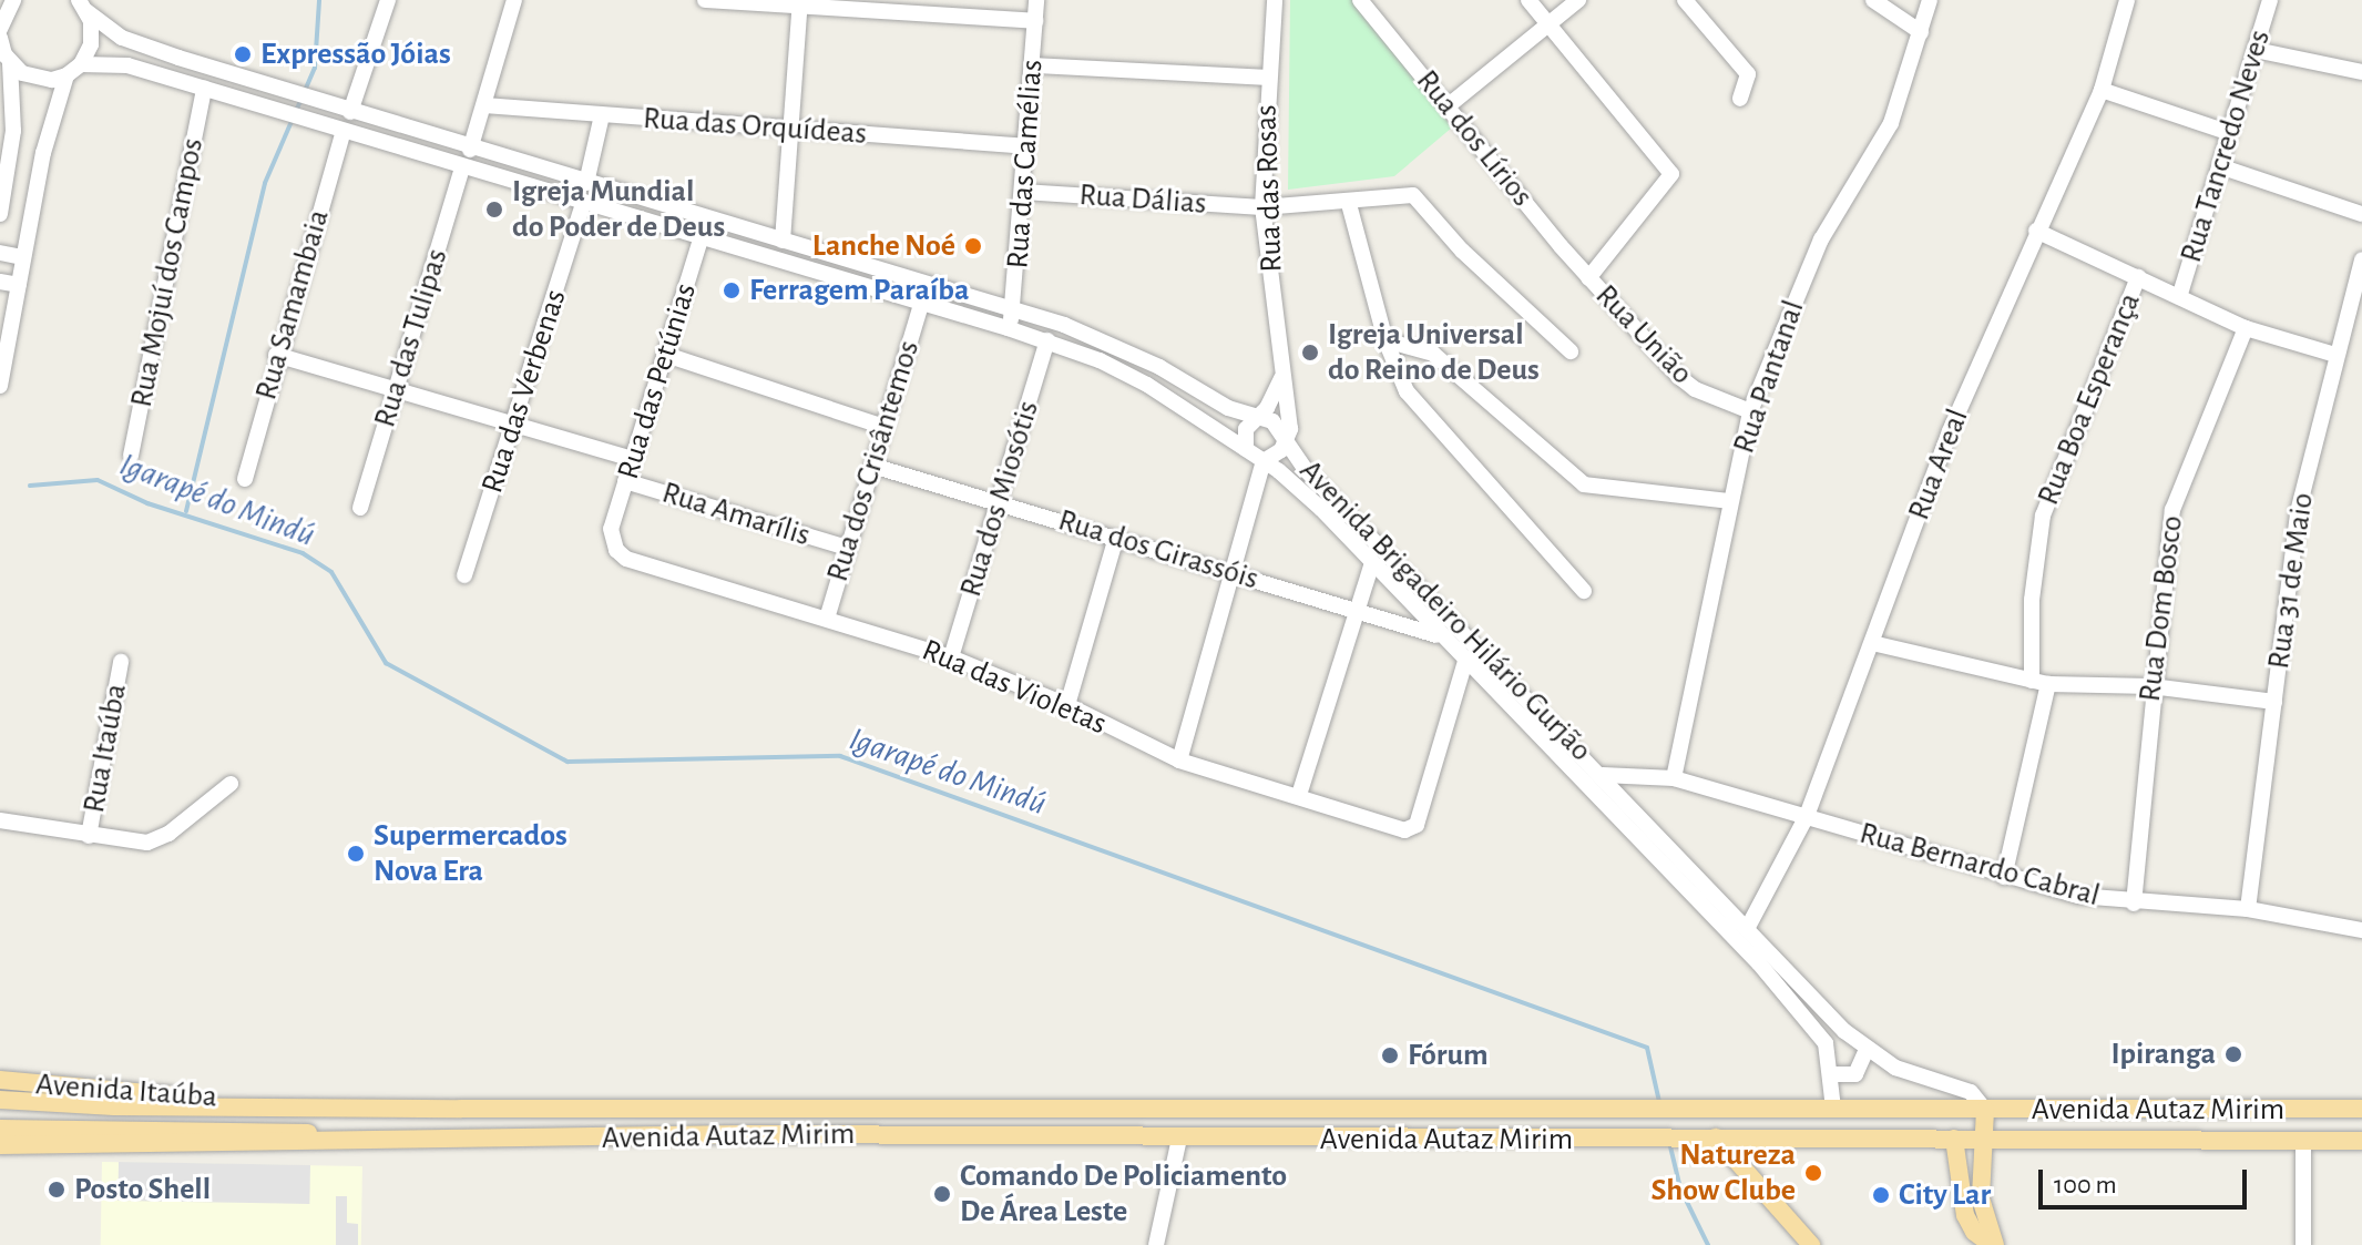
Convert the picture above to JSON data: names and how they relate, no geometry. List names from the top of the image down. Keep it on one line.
{"streets":{"main road":["Avenida Itaúba","Avenida Autaz Mirim"],"street":["Rua das Orquídeas","Rua dos Lírios","Rua Tancredo Neves","Rua das Camélias","Rua das Rosas","Rua Dálias","Rua Mojuí dos Campos","Rua Samambaia","Rua União","Rua das Tulipas","Rua Pantanal","Rua das Petúnias","Rua das Verbenas","Rua Boa Esperança","Rua dos Crisântemos","Rua Areal","Rua dos Miosótis","Rua Amarílis","Rua dos Girassóis","Rua 31 de Maio","Rua Dom Bosco","Avenida Brigadeiro Hilário Gurjão","Rua das Violetas","Rua Itaúba","Rua Bernardo Cabral"]},"crossings":[["Rua das Orquídeas","Rua das Camélias"],["Rua dos Lírios","Rua União"],["Rua das Camélias","Rua Dálias"],["Rua das Camélias","Avenida Brigadeiro Hilário Gurjão"],["Rua das Rosas","Rua Dálias"],["Rua das Rosas","Avenida Brigadeiro Hilário Gurjão"],["Rua Mojuí dos Campos","Avenida Brigadeiro Hilário Gurjão"],["Rua Samambaia","Avenida Brigadeiro Hilário Gurjão"],["Rua União","Rua Pantanal"],["Rua das Tulipas","Avenida Brigadeiro Hilário Gurjão"],["Rua Pantanal","Rua Bernardo Cabral"],["Rua das Petúnias","Rua Amarílis"],["Rua das Petúnias","Avenida Brigadeiro Hilário Gurjão"],["Rua das Petúnias","Rua das Violetas"],["Rua das Verbenas","Avenida Brigadeiro Hilário Gurjão"],["Rua Boa Esperança","Rua Bernardo Cabral"],["Rua dos Crisântemos","Rua Amarílis"],["Rua dos Crisântemos","Rua dos Girassóis"],["Rua dos Crisântemos","Avenida Brigadeiro Hilário Gurjão"],["Rua dos Crisântemos","Rua das Violetas"],["Rua Areal","Avenida Brigadeiro Hilário Gurjão"],["Rua Areal","Rua Bernardo Cabral"],["Rua dos Miosótis","Rua dos Girassóis"],["Rua dos Miosótis","Avenida Brigadeiro Hilário Gurjão"],["Rua dos Miosótis","Rua das Violetas"],["Rua dos Girassóis","Avenida Brigadeiro Hilário Gurjão"],["Rua 31 de Maio","Rua Bernardo Cabral"],["Rua Dom Bosco","Rua Bernardo Cabral"],["Avenida Brigadeiro Hilário Gurjão","Rua das Violetas"],["Avenida Brigadeiro Hilário Gurjão","Rua Bernardo Cabral"],["Avenida Brigadeiro Hilário Gurjão","Avenida Autaz Mirim"],["Avenida Itaúba","Avenida Autaz Mirim"]],"water":["Igarapé do Mindú"],"places":["Expressão Jóias","Igreja Mundial do Poder de Deus","Lanche Noé","Ferragem Paraíba","Igreja Universal do Reino de Deus","Supermercados Nova Era","Ipiranga","Fórum","Natureza Show Clube","Posto Shell","Comando De Policiamento De Área Leste","City Lar"],"scale_bar":"100 m"}
